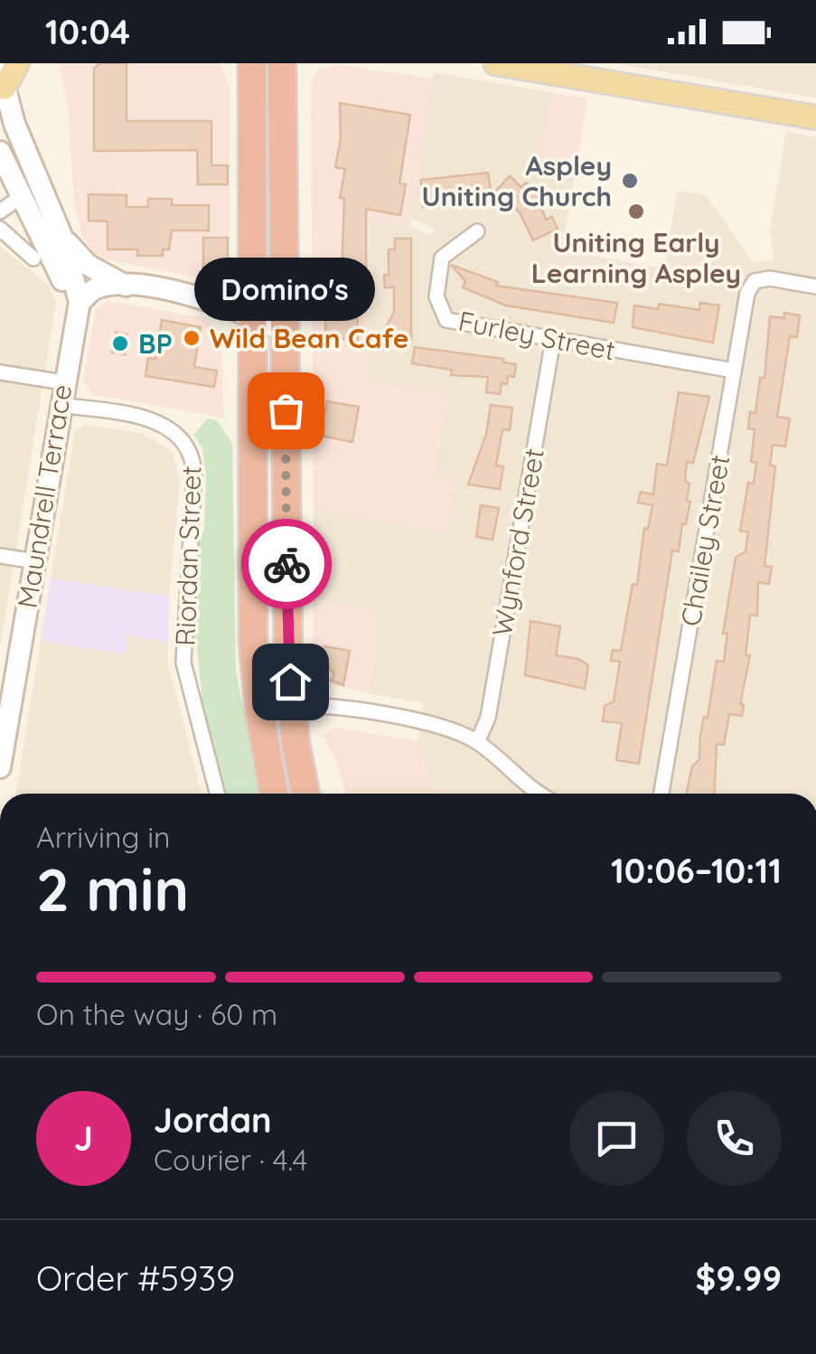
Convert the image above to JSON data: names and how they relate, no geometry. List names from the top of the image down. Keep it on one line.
{"streets":{"main road":["Maundrell Terrace"],"street":["Furley Street","Chailey Street","Wynford Street","Riordan Street"]},"crossings":[["Furley Street","Chailey Street"],["Furley Street","Wynford Street"],["Maundrell Terrace","Riordan Street"]],"places":["Aspley Uniting Church","Uniting Early Learning Aspley","Wild Bean Cafe","BP","Domino's"],"page":{"status":"10:04","bubble":"Domino's","heading":["2 min","Arriving in","10:06–10:11"],"panel":["Jordan","Courier · 4.4","Order #5939","$9.99"],"bar":"On the way · 60 m","round":"J"}}
